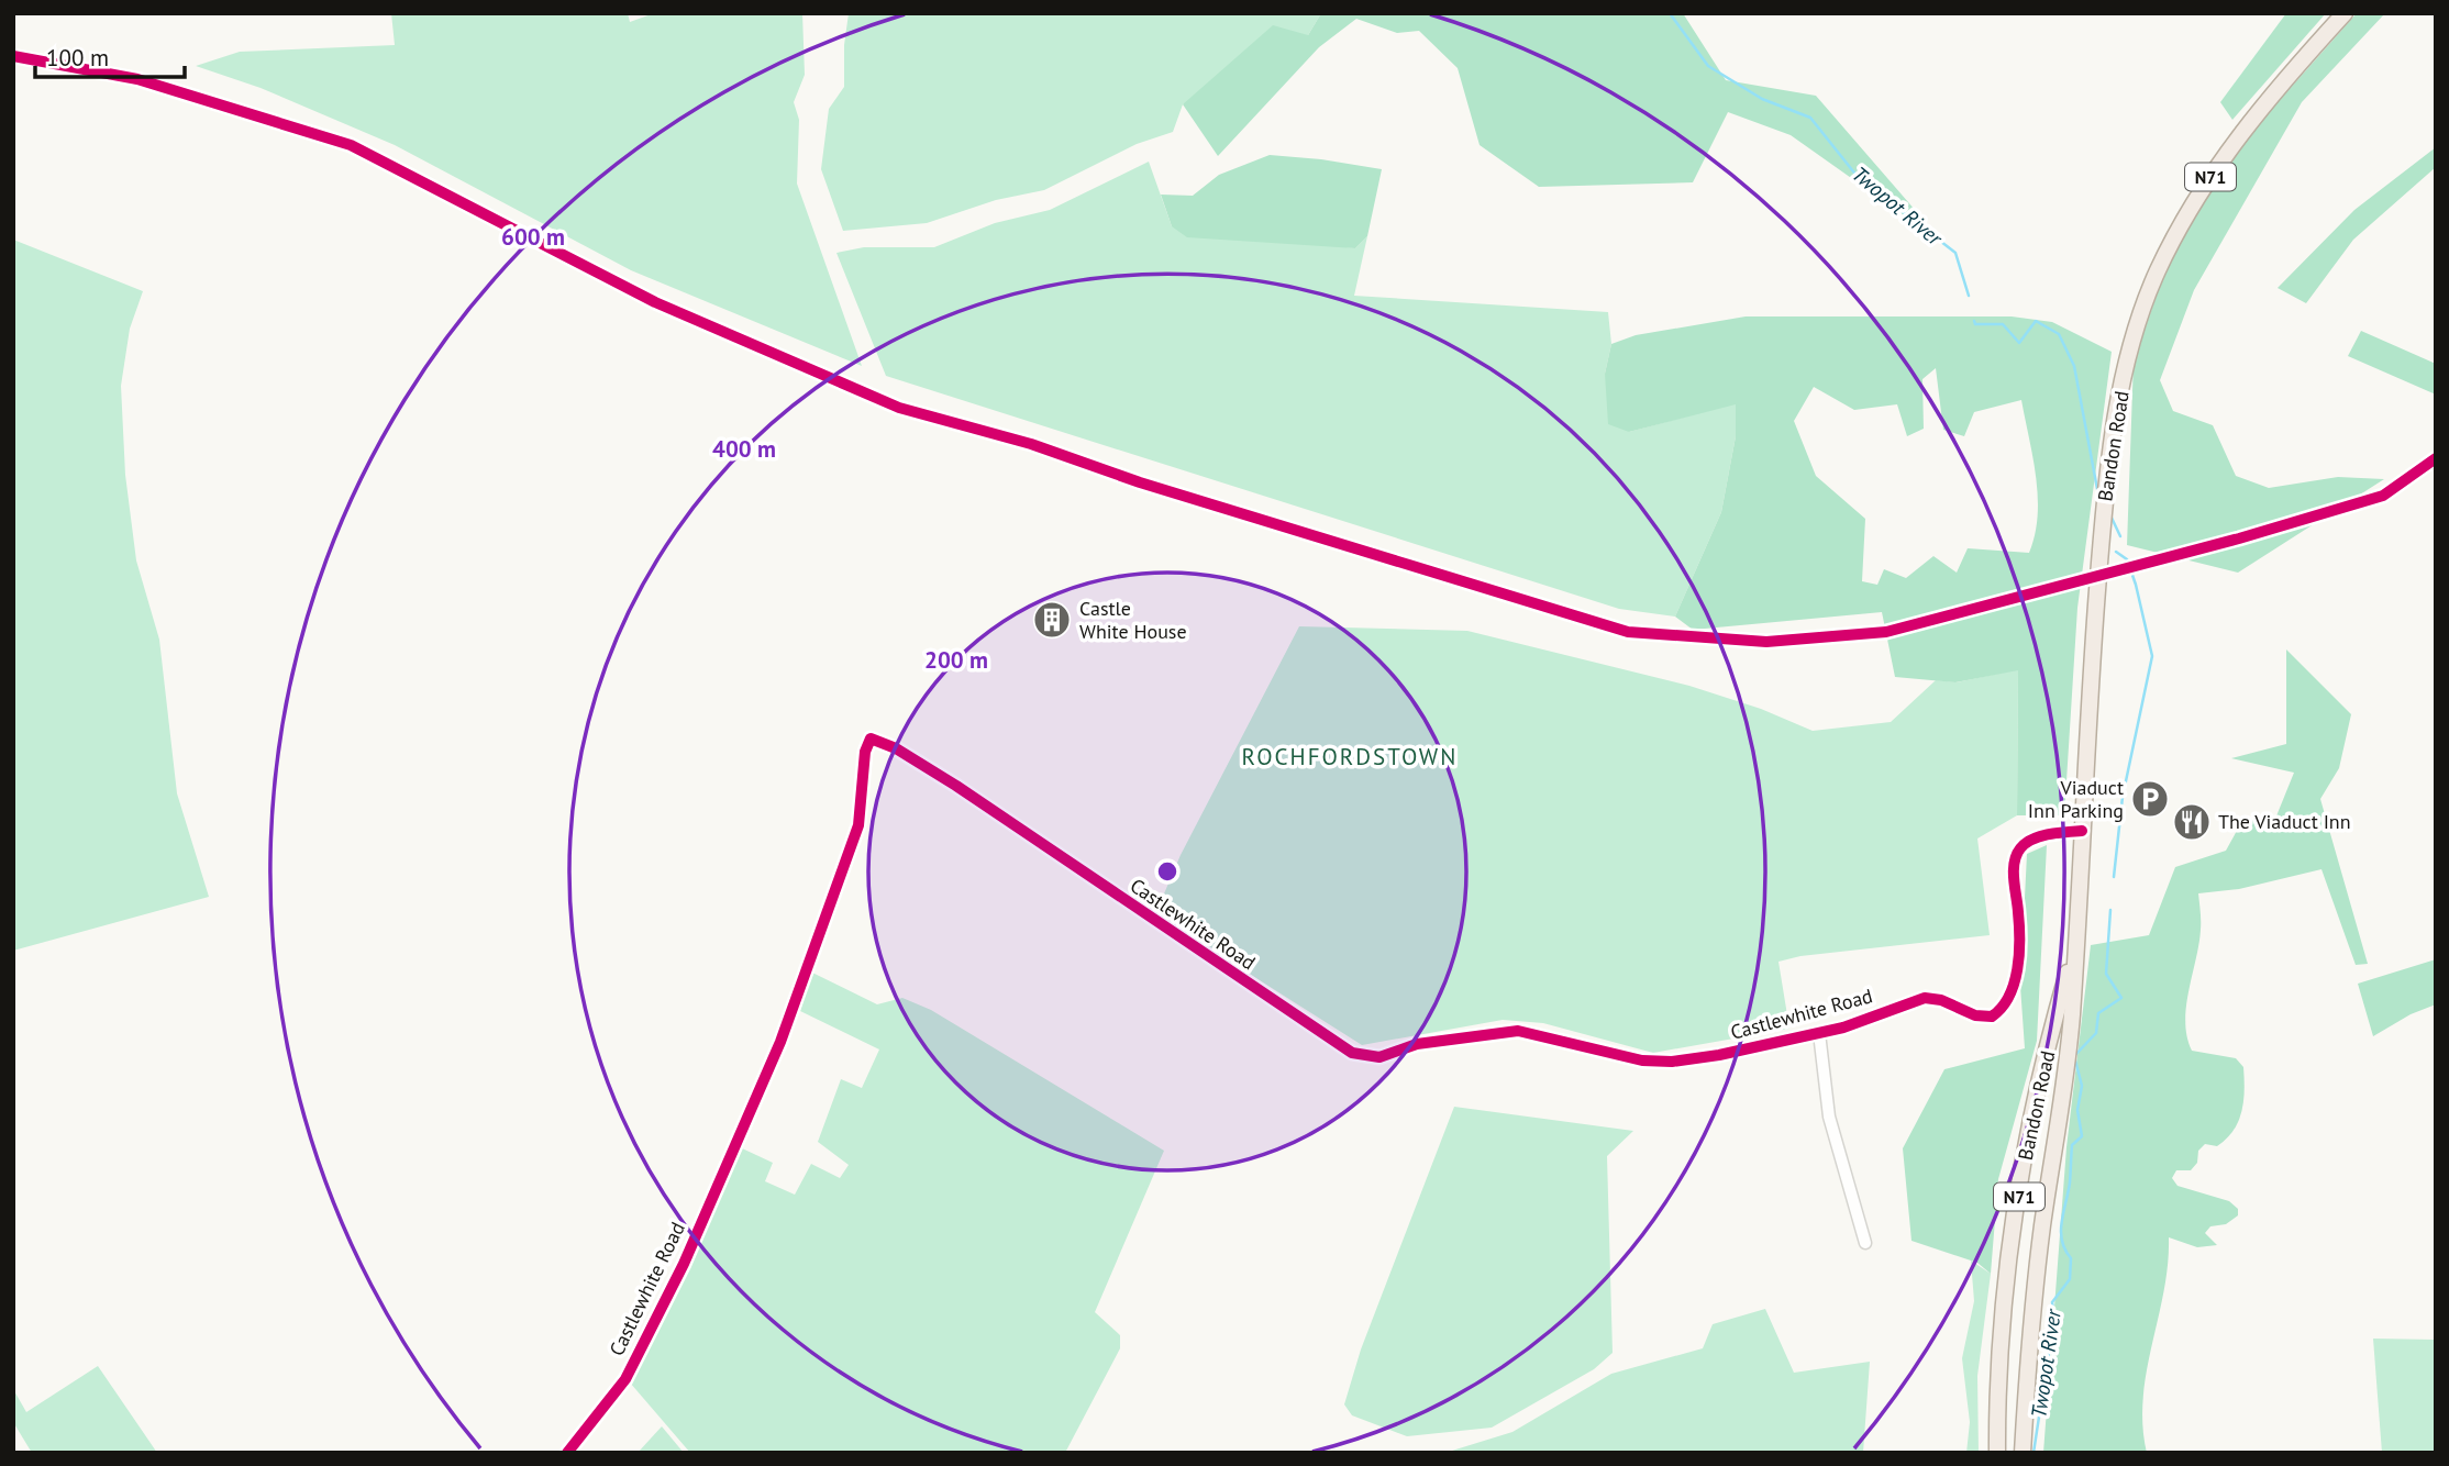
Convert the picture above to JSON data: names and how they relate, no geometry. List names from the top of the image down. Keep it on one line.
{"streets":{"main road":["N71","Bandon Road"],"street":["Castlewhite Road"]},"crossings":[["Bandon Road","Castlewhite Road"]],"districts":["ROCHFORDSTOWN"],"water":["Twopot River"],"places":{"building":["Castle White House"],"parking":["Viaduct Inn Parking"],"restaurant":["The Viaduct Inn"]},"scale_bar":"100 m","rings":["600 m","400 m","200 m"]}
